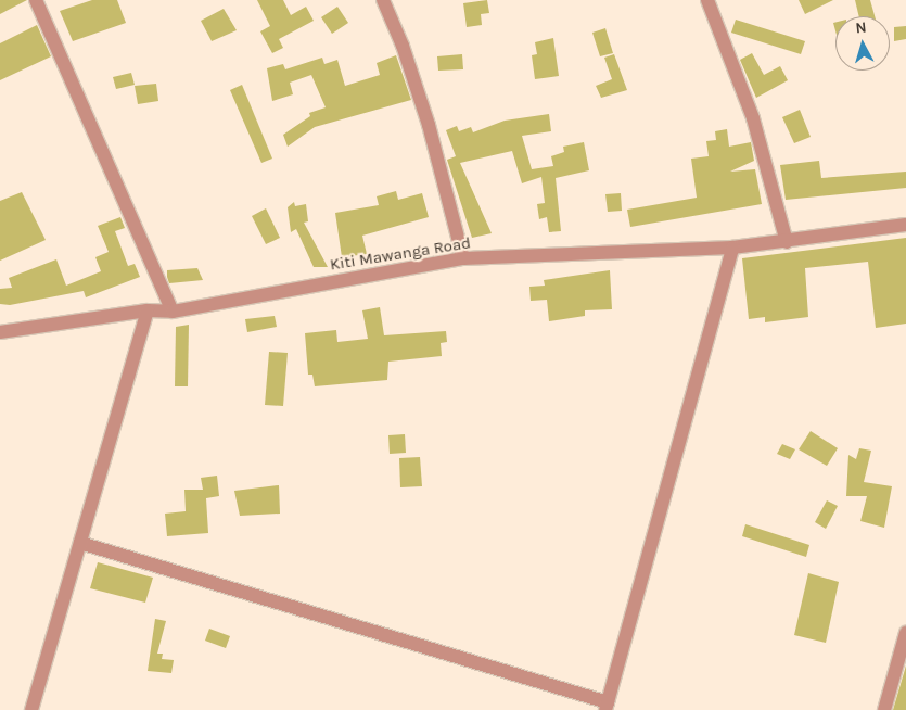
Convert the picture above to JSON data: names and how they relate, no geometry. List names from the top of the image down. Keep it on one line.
{"streets":{"street":["Kiti Mawanga Road"]},"north":"top"}
